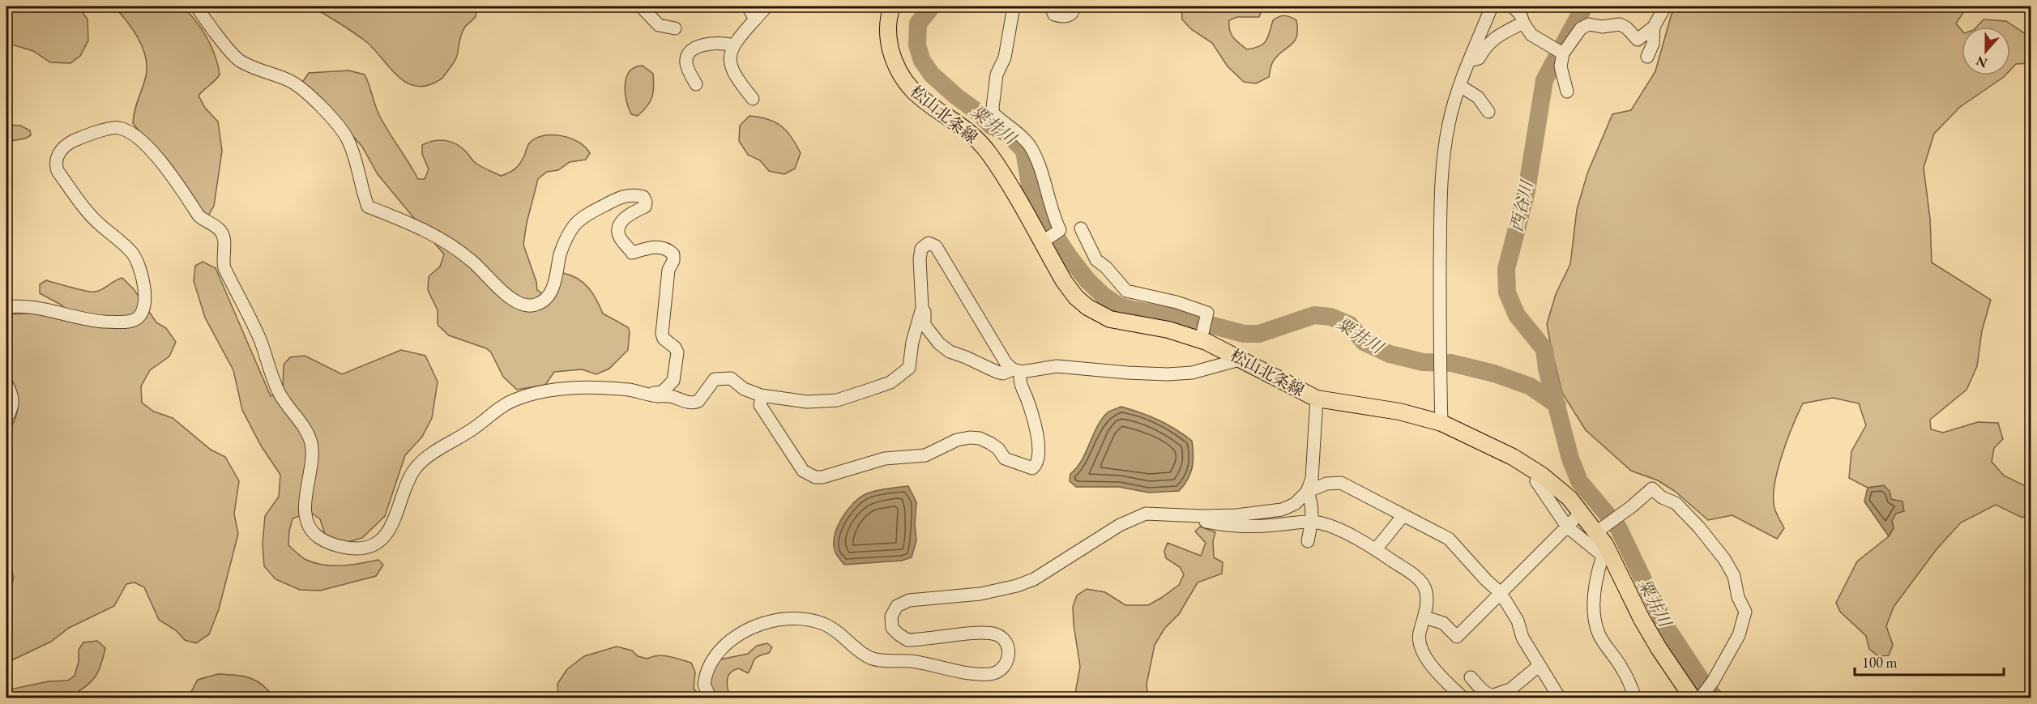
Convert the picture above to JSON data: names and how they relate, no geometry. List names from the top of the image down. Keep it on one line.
{"streets":{"main road":["松山北条線"]},"water":["粟井川","西谷川"],"scale_bar":"100 m","north":"bottom"}
